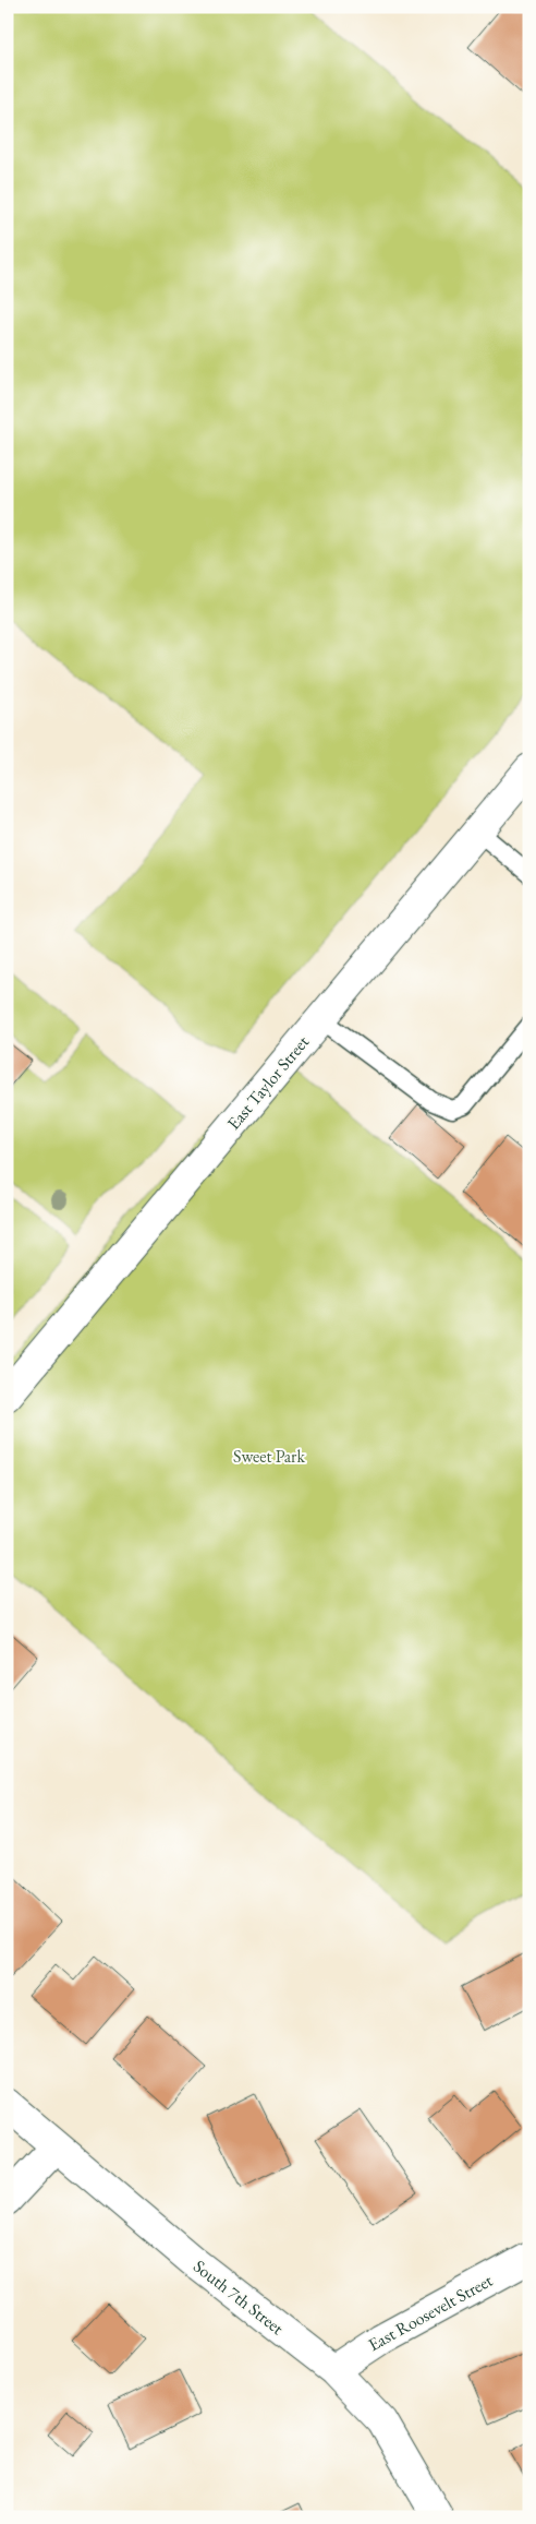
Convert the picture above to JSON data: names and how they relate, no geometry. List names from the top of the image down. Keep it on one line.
{"streets":{"street":["East Taylor Street","South 7th Street","East Roosevelt Street"]},"crossings":[["South 7th Street","East Roosevelt Street"]],"parks":["Sweet Park"]}
